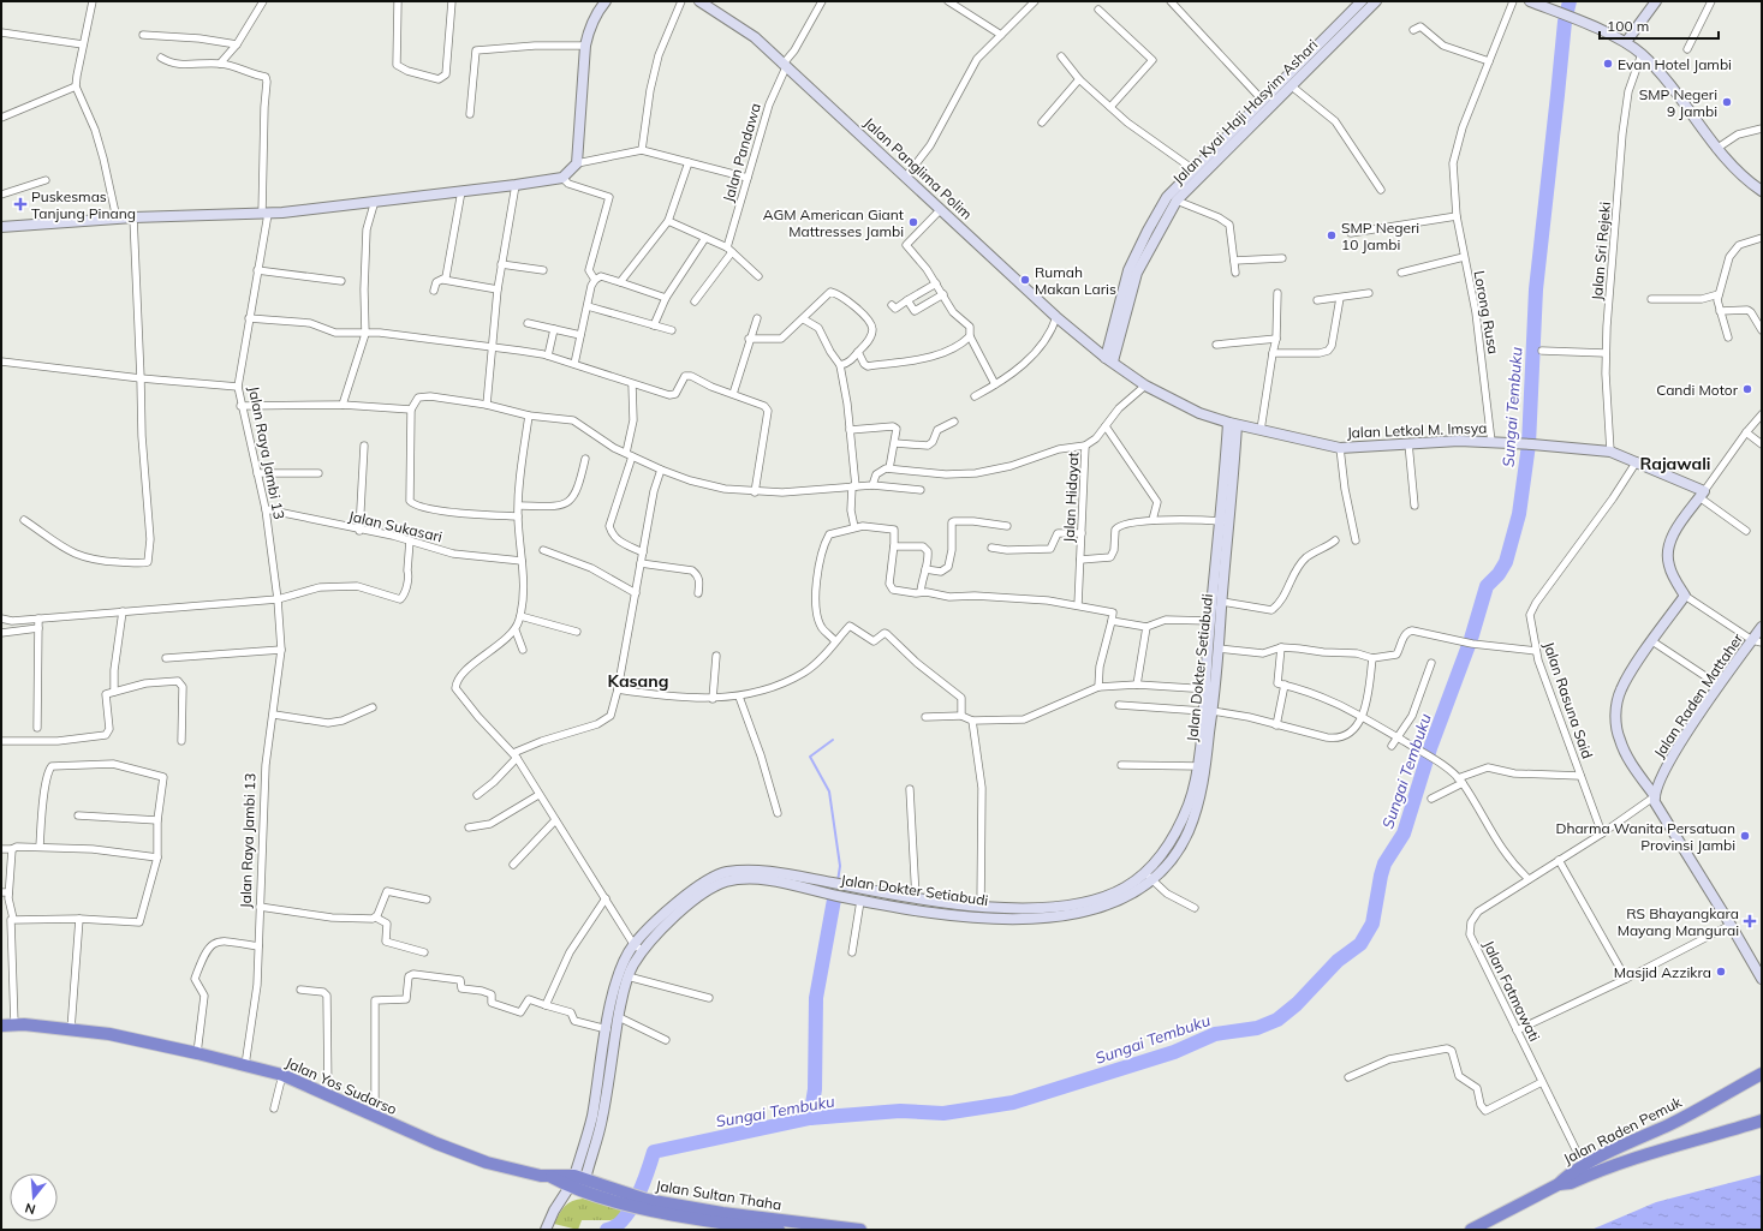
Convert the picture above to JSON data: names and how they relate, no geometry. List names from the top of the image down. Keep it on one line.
{"streets":{"highway":["Jalan Yos Sudarso","Jalan Raden Pemuk","Jalan Sultan Thaha"],"street":["Jalan Kyai Haji Hasyim Ashari","Jalan Pandawa","Jalan Panglima Polim","Jalan Sri Rejeki","Lorong Rusa","Jalan Letkol M. Imsya","Jalan Raya Jambi 13","Jalan Hidayat","Jalan Sukasari","Jalan Dokter Setiabudi","Jalan Raden Mattaher","Jalan Rasuna Said","Jalan Fatmawati"]},"crossings":[["Jalan Kyai Haji Hasyim Ashari","Jalan Panglima Polim"],["Jalan Kyai Haji Hasyim Ashari","Jalan Letkol M. Imsya"],["Jalan Pandawa","Jalan Panglima Polim"],["Jalan Panglima Polim","Jalan Letkol M. Imsya"],["Jalan Sri Rejeki","Jalan Letkol M. Imsya"],["Lorong Rusa","Jalan Letkol M. Imsya"],["Jalan Letkol M. Imsya","Jalan Hidayat"],["Jalan Letkol M. Imsya","Jalan Dokter Setiabudi"],["Jalan Letkol M. Imsya","Jalan Rasuna Said"],["Jalan Raya Jambi 13","Jalan Sukasari"],["Jalan Raya Jambi 13","Jalan Yos Sudarso"],["Jalan Dokter Setiabudi","Jalan Yos Sudarso"],["Jalan Dokter Setiabudi","Jalan Sultan Thaha"],["Jalan Raden Mattaher","Jalan Fatmawati"],["Jalan Rasuna Said","Jalan Fatmawati"],["Jalan Fatmawati","Jalan Raden Pemuk"],["Jalan Yos Sudarso","Jalan Sultan Thaha"]],"districts":["Rajawali","Kasang"],"water":["Sungai Tembuku"],"places":{"other":["Evan Hotel Jambi","SMP Negeri 9 Jambi","AGM American Giant Mattresses Jambi","SMP Negeri 10 Jambi","Rumah Makan Laris","Candi Motor","Dharma Wanita Persatuan Provinsi Jambi","Masjid Azzikra"],"health":["Puskesmas Tanjung Pinang","RS Bhayangkara Mayang Mangurai"]},"scale_bar":"100 m","north":"bottom"}
